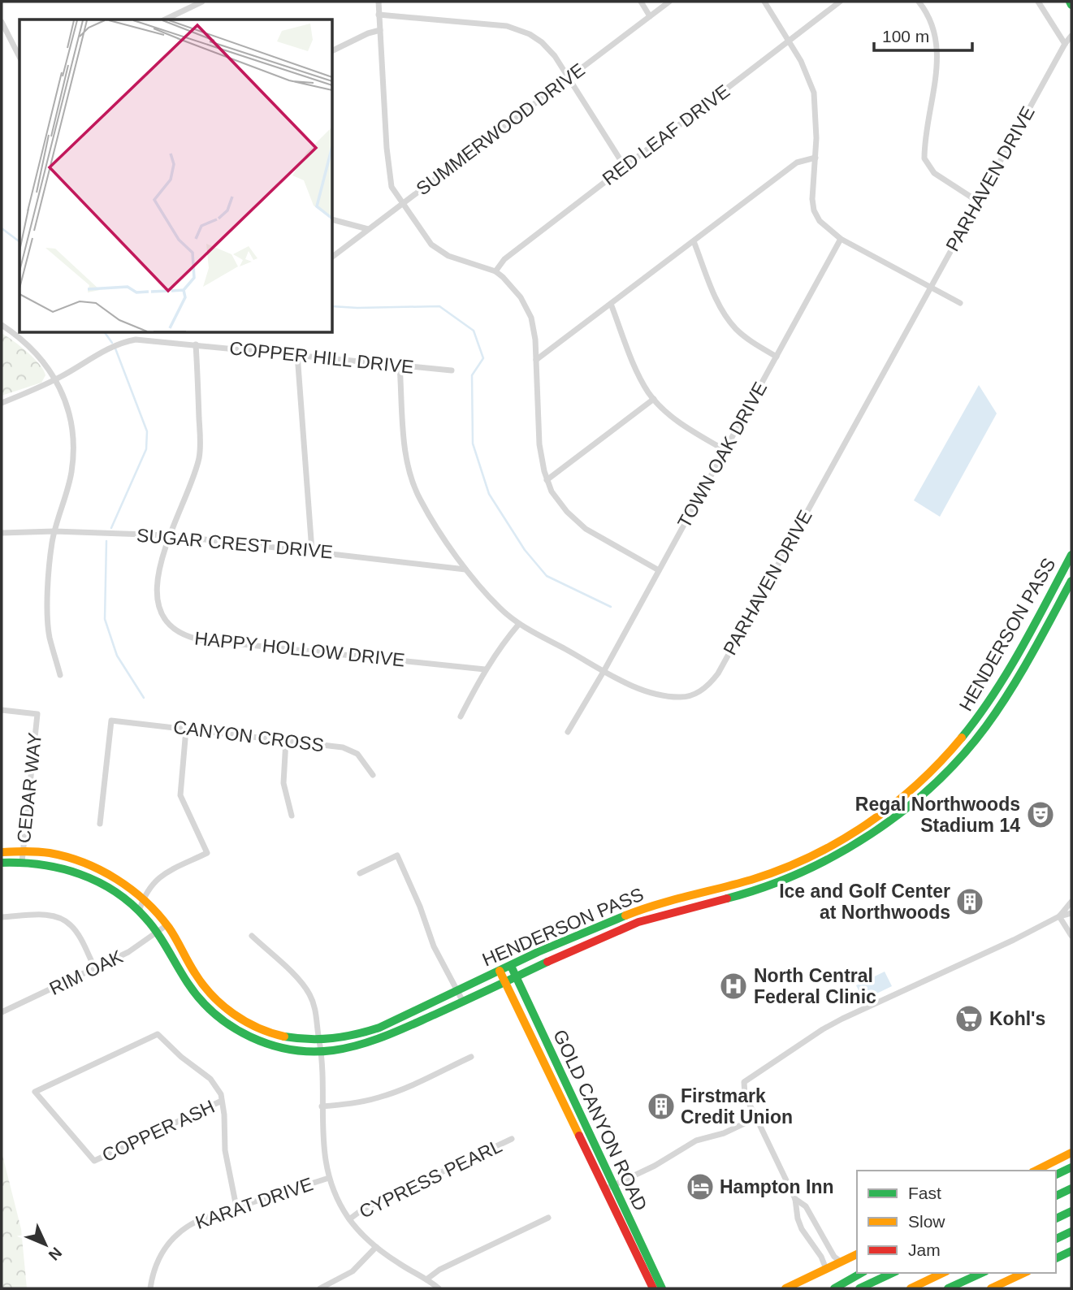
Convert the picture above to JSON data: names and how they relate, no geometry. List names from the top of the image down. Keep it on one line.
{"streets":{"main road":["HENDERSON PASS","GOLD CANYON ROAD"],"street":["SUMMERWOOD DRIVE","RED LEAF DRIVE","PARHAVEN DRIVE","COPPER HILL DRIVE","TOWN OAK DRIVE","SUGAR CREST DRIVE","HAPPY HOLLOW DRIVE","CANYON CROSS","CEDAR WAY","RIM OAK","COPPER ASH","CYPRESS PEARL","KARAT DRIVE"]},"crossings":[["PARHAVEN DRIVE","COPPER HILL DRIVE"],["PARHAVEN DRIVE","TOWN OAK DRIVE"],["PARHAVEN DRIVE","SUGAR CREST DRIVE"],["COPPER HILL DRIVE","HAPPY HOLLOW DRIVE"],["SUGAR CREST DRIVE","HAPPY HOLLOW DRIVE"],["HENDERSON PASS","CEDAR WAY"],["HENDERSON PASS","RIM OAK"],["HENDERSON PASS","GOLD CANYON ROAD"]],"places":{"theatre":["Regal Northwoods Stadium 14"],"building":["Ice and Golf Center at Northwoods","Firstmark Credit Union"],"hospital":["North Central Federal Clinic"],"supermarket":["Kohl's"],"hotel":["Hampton Inn"]},"legend":["Fast","Slow","Jam"],"scale_bar":"100 m","north":"bottom right"}
